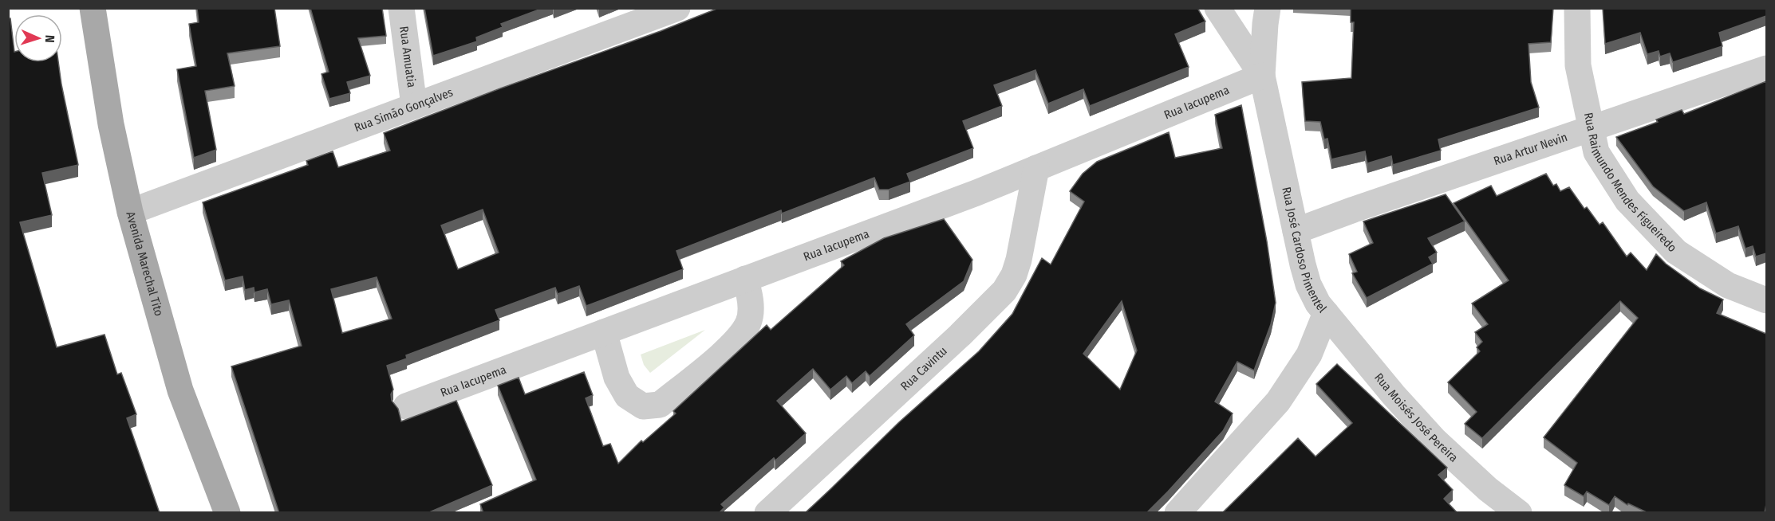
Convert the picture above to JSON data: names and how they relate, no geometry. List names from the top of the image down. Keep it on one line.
{"streets":{"main road":["Avenida Marechal Tito"],"street":["Rua Amuatia","Rua Iacupema","Rua Simão Gonçalves","Rua Artur Nevin","Rua Raimundo Mendes Figueiredo","Rua José Cardoso Pimentel","Rua Cavintu","Rua Moisés José Pereira"]},"crossings":[["Rua Amuatia","Rua Simão Gonçalves"],["Rua Iacupema","Rua José Cardoso Pimentel"],["Rua Iacupema","Rua Cavintu"],["Rua Simão Gonçalves","Avenida Marechal Tito"],["Rua Artur Nevin","Rua Raimundo Mendes Figueiredo"],["Rua Artur Nevin","Rua José Cardoso Pimentel"],["Rua José Cardoso Pimentel","Rua Moisés José Pereira"]],"north":"right"}
